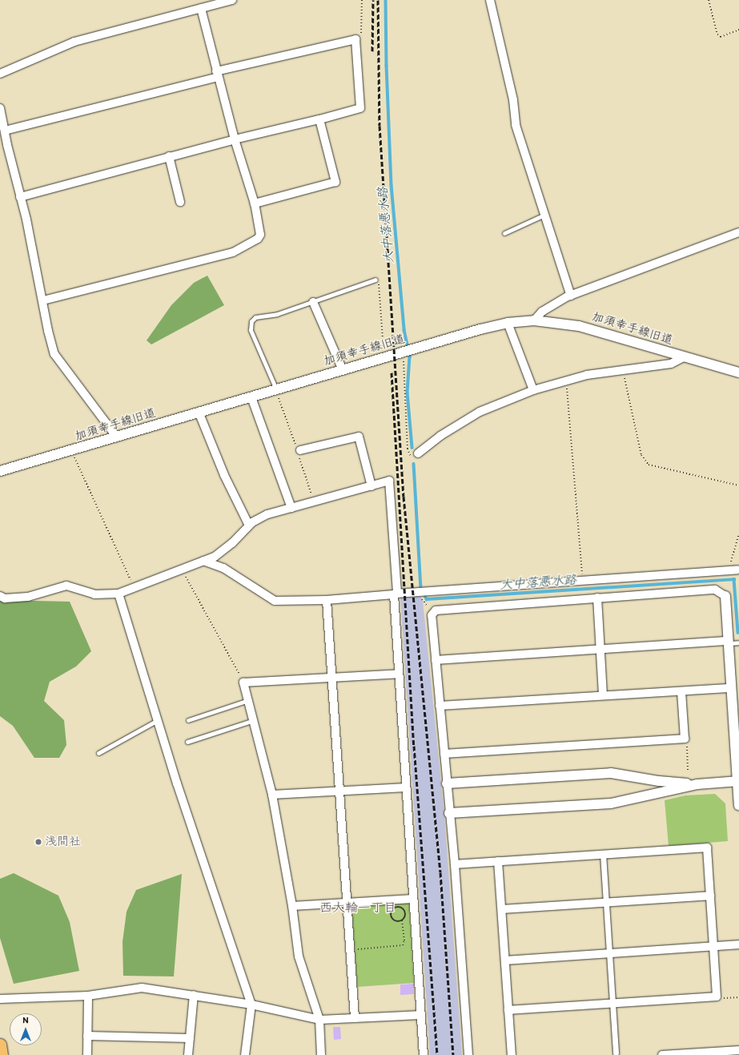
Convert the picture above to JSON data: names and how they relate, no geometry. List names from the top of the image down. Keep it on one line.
{"streets":{"street":["加須幸手線旧道"]},"districts":["西大輪一丁目"],"water":["大中落悪水路"],"places":["浅間社"],"north":"top"}
